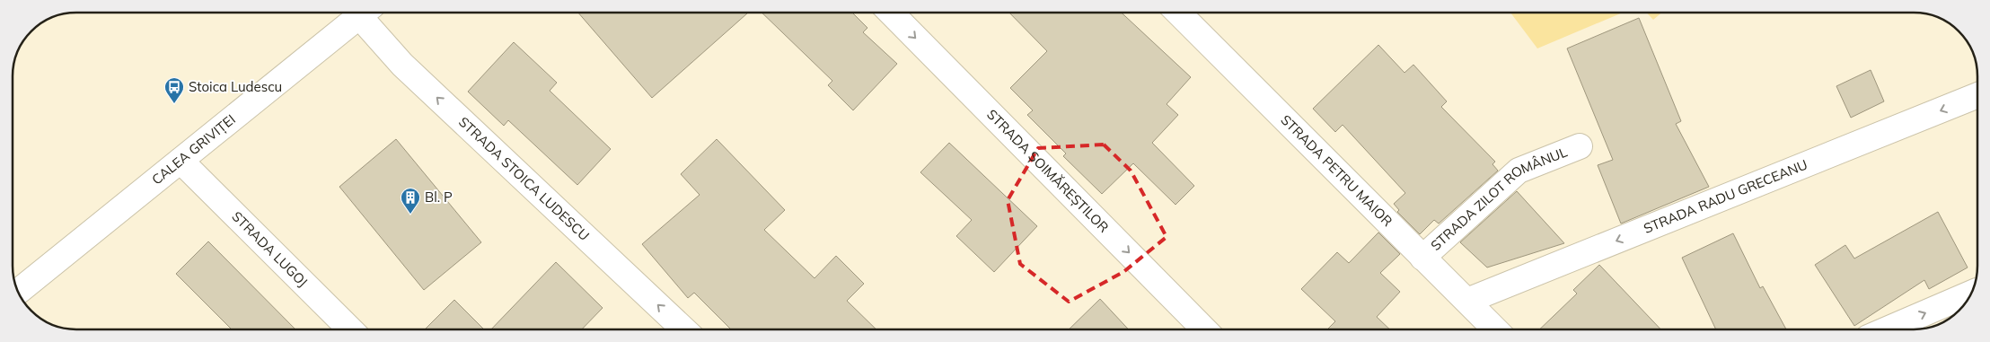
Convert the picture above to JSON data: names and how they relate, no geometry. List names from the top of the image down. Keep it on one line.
{"streets":{"street":["CALEA GRIVIȚEI","STRADA ȘOIMĂREȘTILOR","STRADA PETRU MAIOR","STRADA STOICA LUDESCU","STRADA RADU GRECEANU","STRADA ZILOT ROMÂNUL","STRADA LUGOJ"]},"crossings":[["CALEA GRIVIȚEI","STRADA LUGOJ"],["STRADA PETRU MAIOR","STRADA RADU GRECEANU"],["STRADA PETRU MAIOR","STRADA ZILOT ROMÂNUL"]],"one_way":["STRADA ȘOIMĂREȘTILOR","STRADA STOICA LUDESCU","STRADA RADU GRECEANU"],"places":{"bus stop":["Stoica Ludescu"],"building":["Bl. P"]}}
